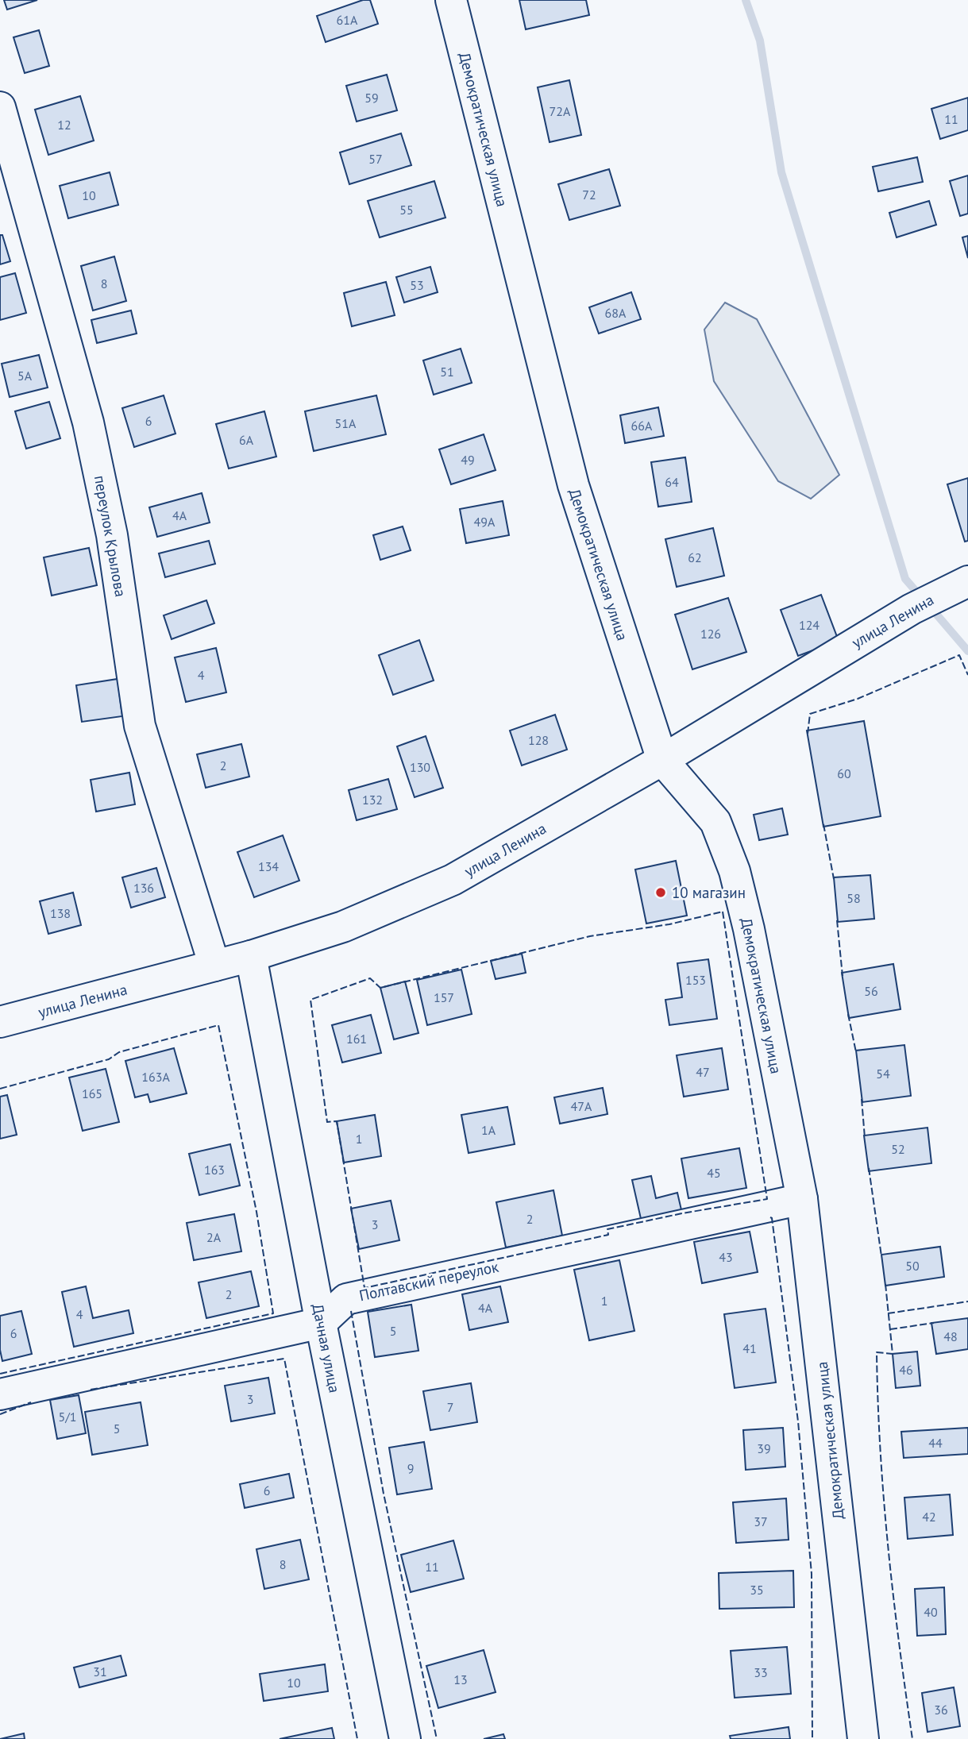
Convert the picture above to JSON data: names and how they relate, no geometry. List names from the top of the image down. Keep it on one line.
{"streets":{"street":["Демократическая улица","переулок Крылова","улица Ленина","Полтавский переулок","Дачная улица"]},"crossings":[["Демократическая улица","улица Ленина"],["Демократическая улица","Полтавский переулок"],["переулок Крылова","улица Ленина"],["улица Ленина","Дачная улица"],["Полтавский переулок","Дачная улица"]],"places":["10 магазин"],"house_numbers":["61А","59","72А","11","12","57","72","10","55","8","53","68А","51","5А","6","51А","66А","6А","49","64","4А","49А","62","124","126","4","128","2","130","60","132","134","136","58","138","153","56","157","161","47","54","163А","165","47А","1А","1","52","163","45","2","3","2А","43","50","2","1","4А","4","5","6","48","41","46","3","7","5/1","5","44","39","9","6","42","37","8","11","35","40","31","33","13","10","36"]}
